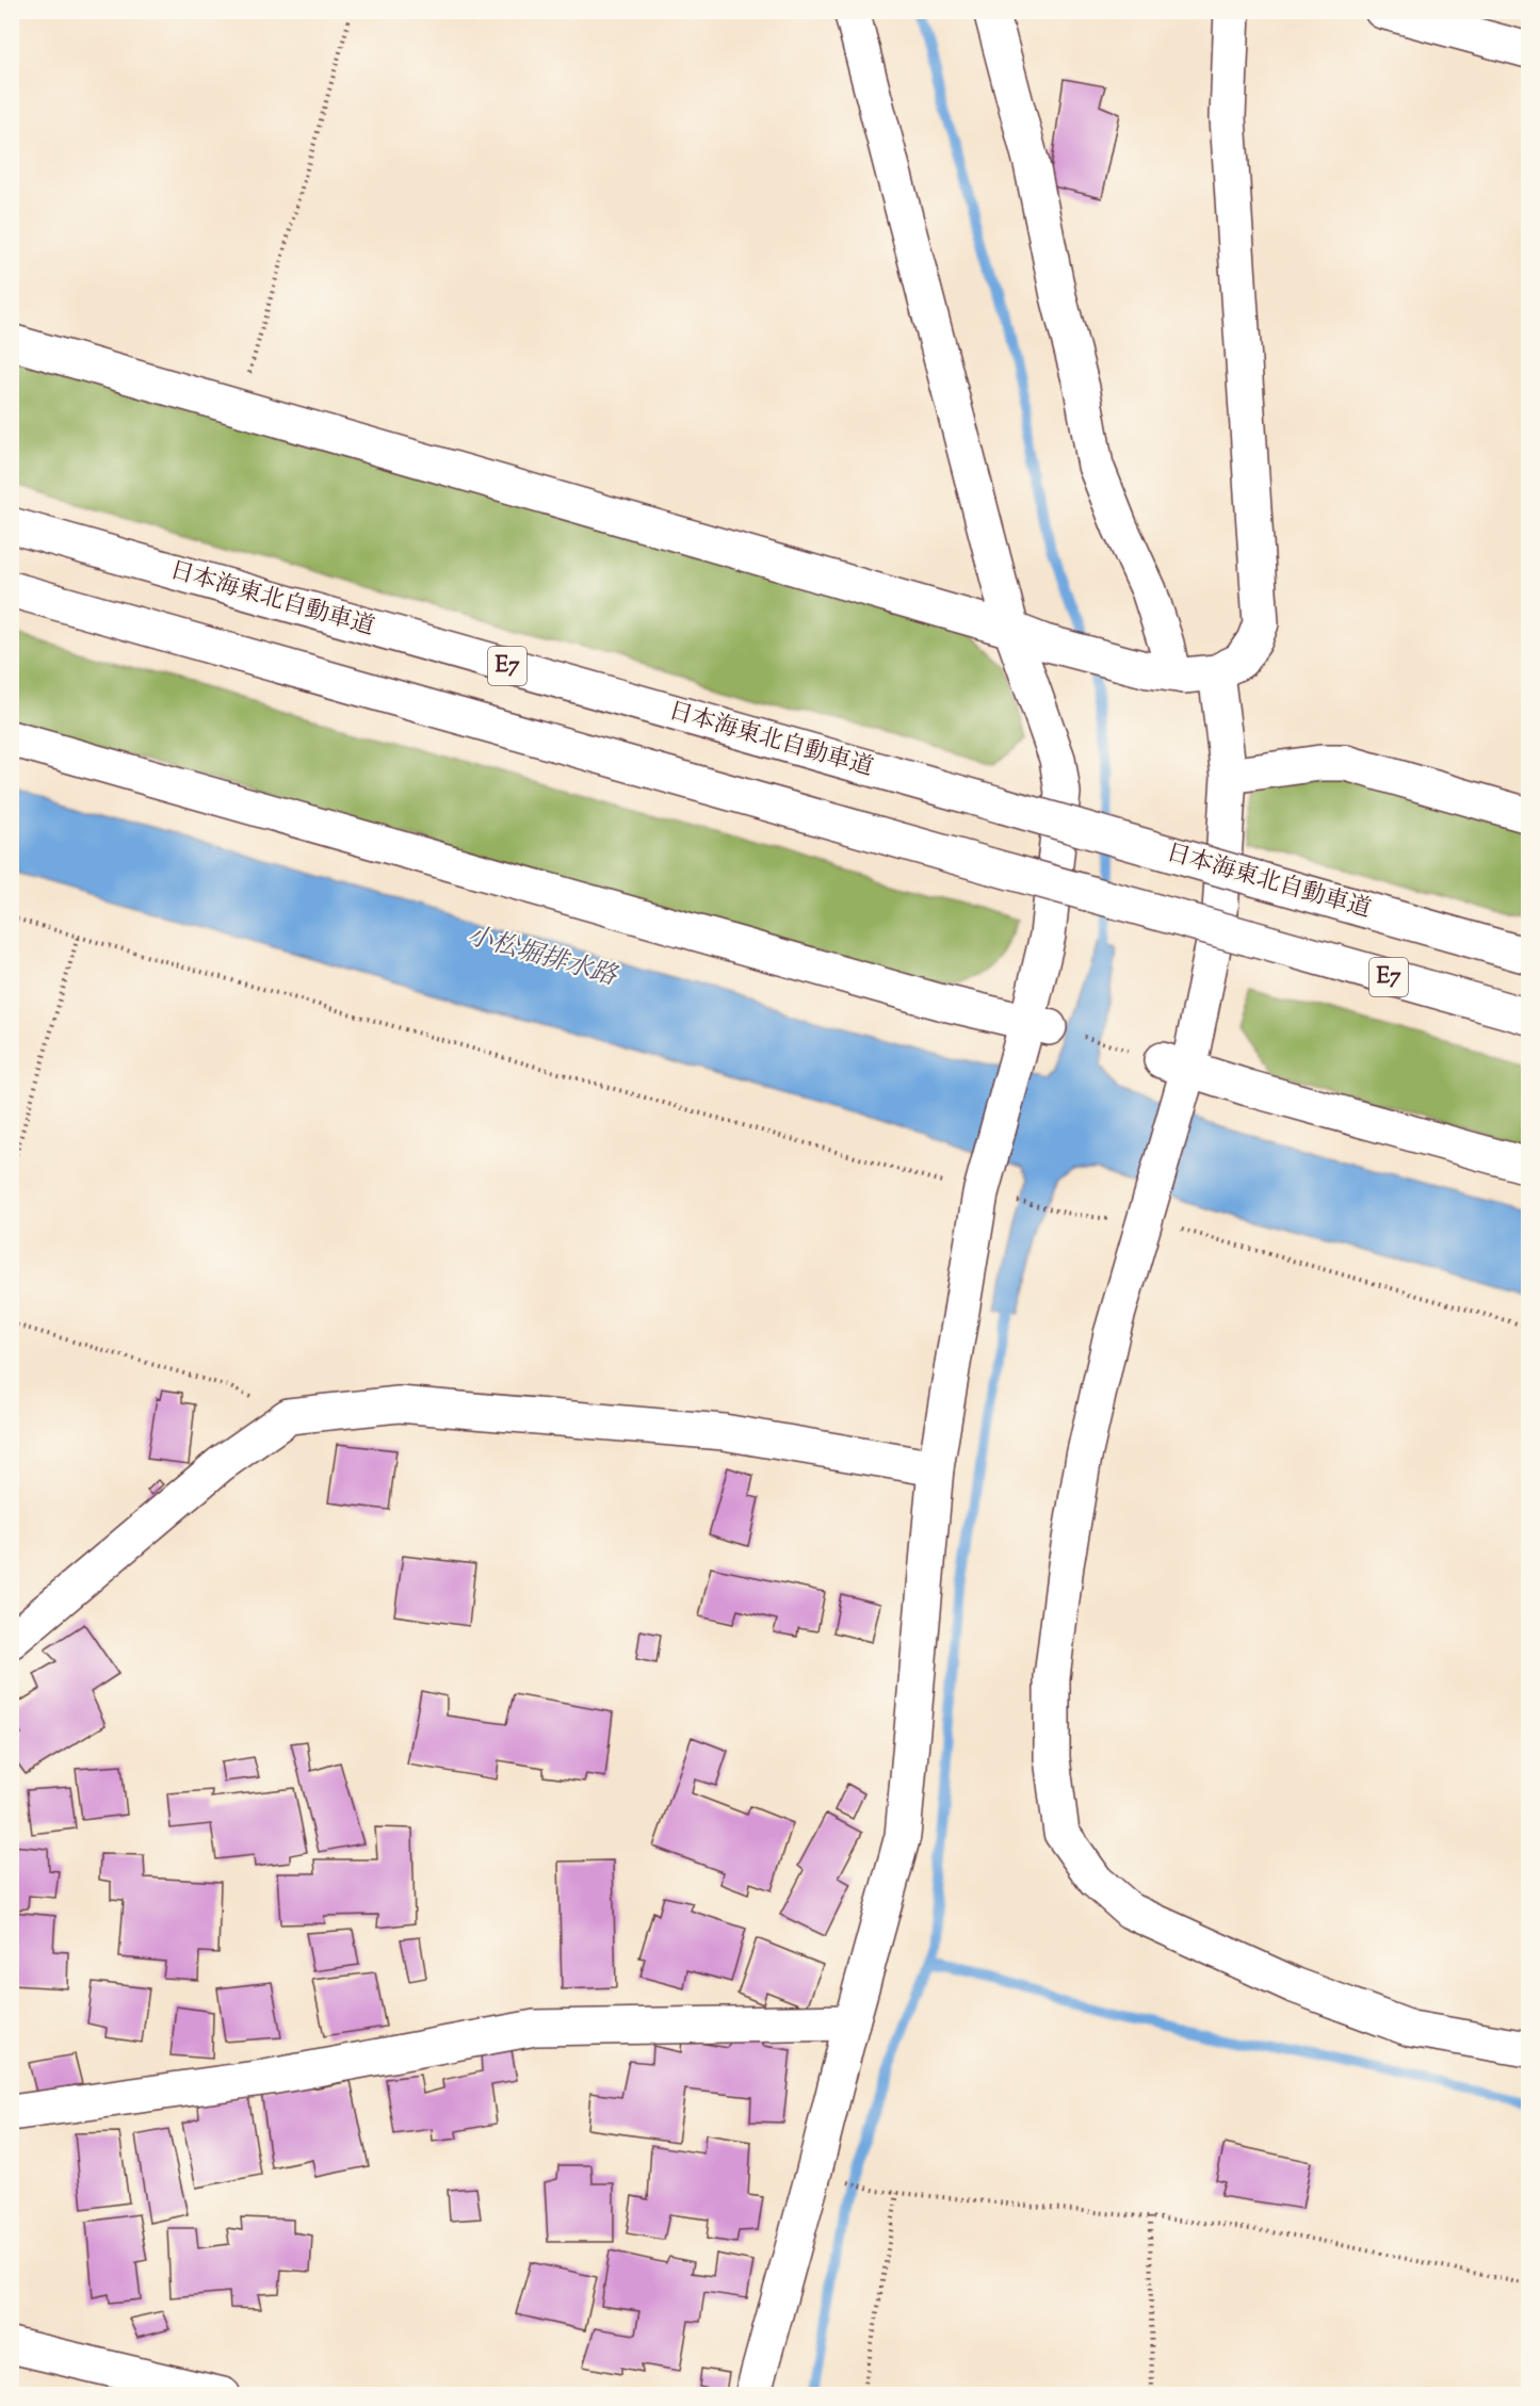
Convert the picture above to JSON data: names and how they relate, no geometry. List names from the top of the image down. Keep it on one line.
{"streets":{"main road":["日本海東北自動車道","E7"]},"water":["小松堀排水路"]}
